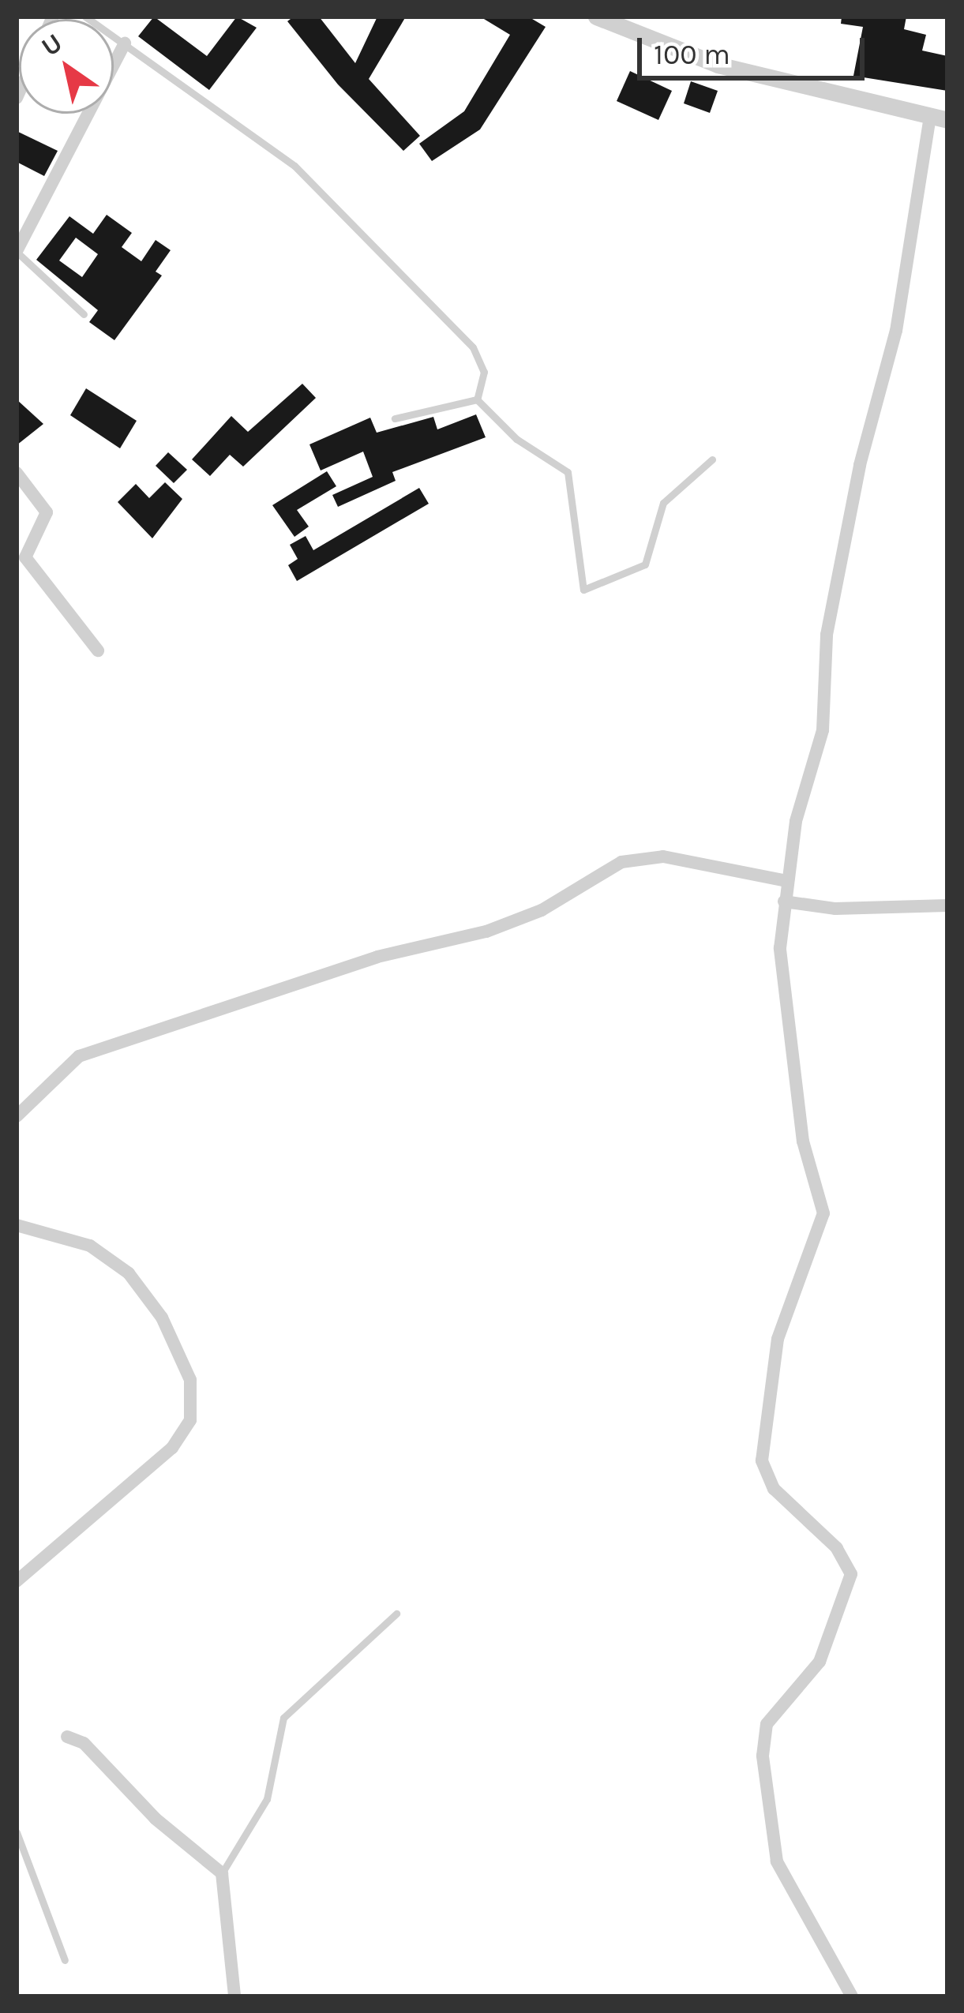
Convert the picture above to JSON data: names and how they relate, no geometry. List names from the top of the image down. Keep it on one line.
{"scale_bar":"100 m","north":"top left"}
